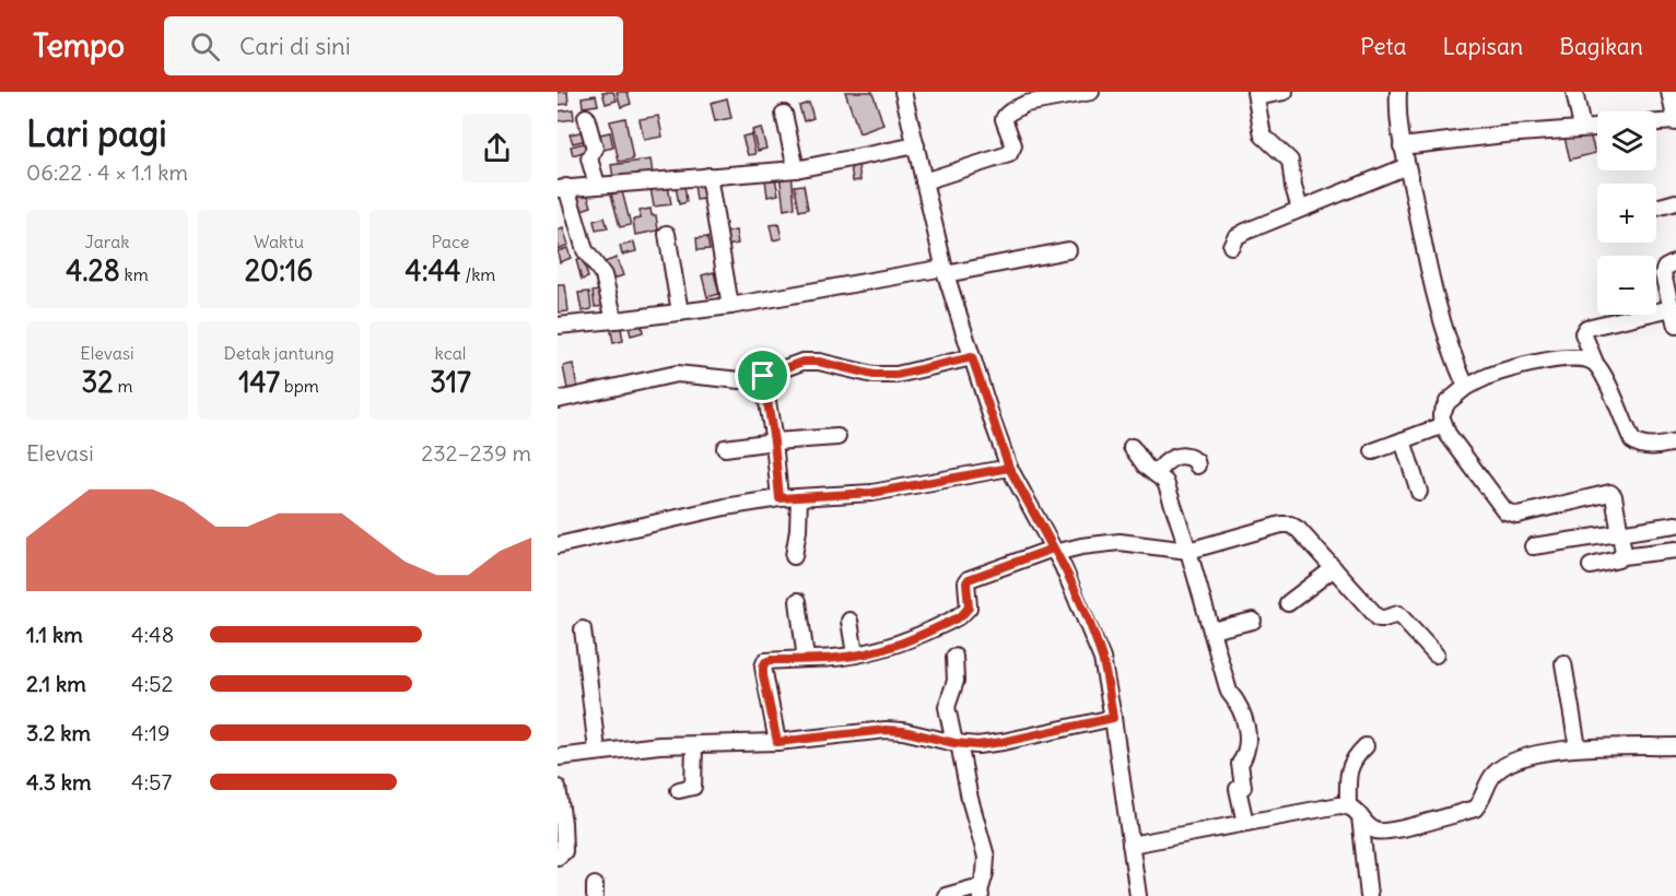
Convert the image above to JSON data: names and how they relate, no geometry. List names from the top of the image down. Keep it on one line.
{"page":{"header":"Tempo","search":"Cari di sini","nav":["Peta","Lapisan","Bagikan"],"heading":["Lari pagi","06:22 · 4 × 1.1 km"],"map_buttons":["+","−"],"stats":[["Jarak","4.28 km"],["Waktu","20:16"],["Pace","4:44 /km"],["Elevasi","32 m"],["Detak jantung","147 bpm"],["kcal","317"]],"chart":["Elevasi","232–239 m"],"list":[{"name":"1.1 km","note":"4:48"},{"name":"2.1 km","note":"4:52"},{"name":"3.2 km","note":"4:19"},{"name":"4.3 km","note":"4:57"}]}}
